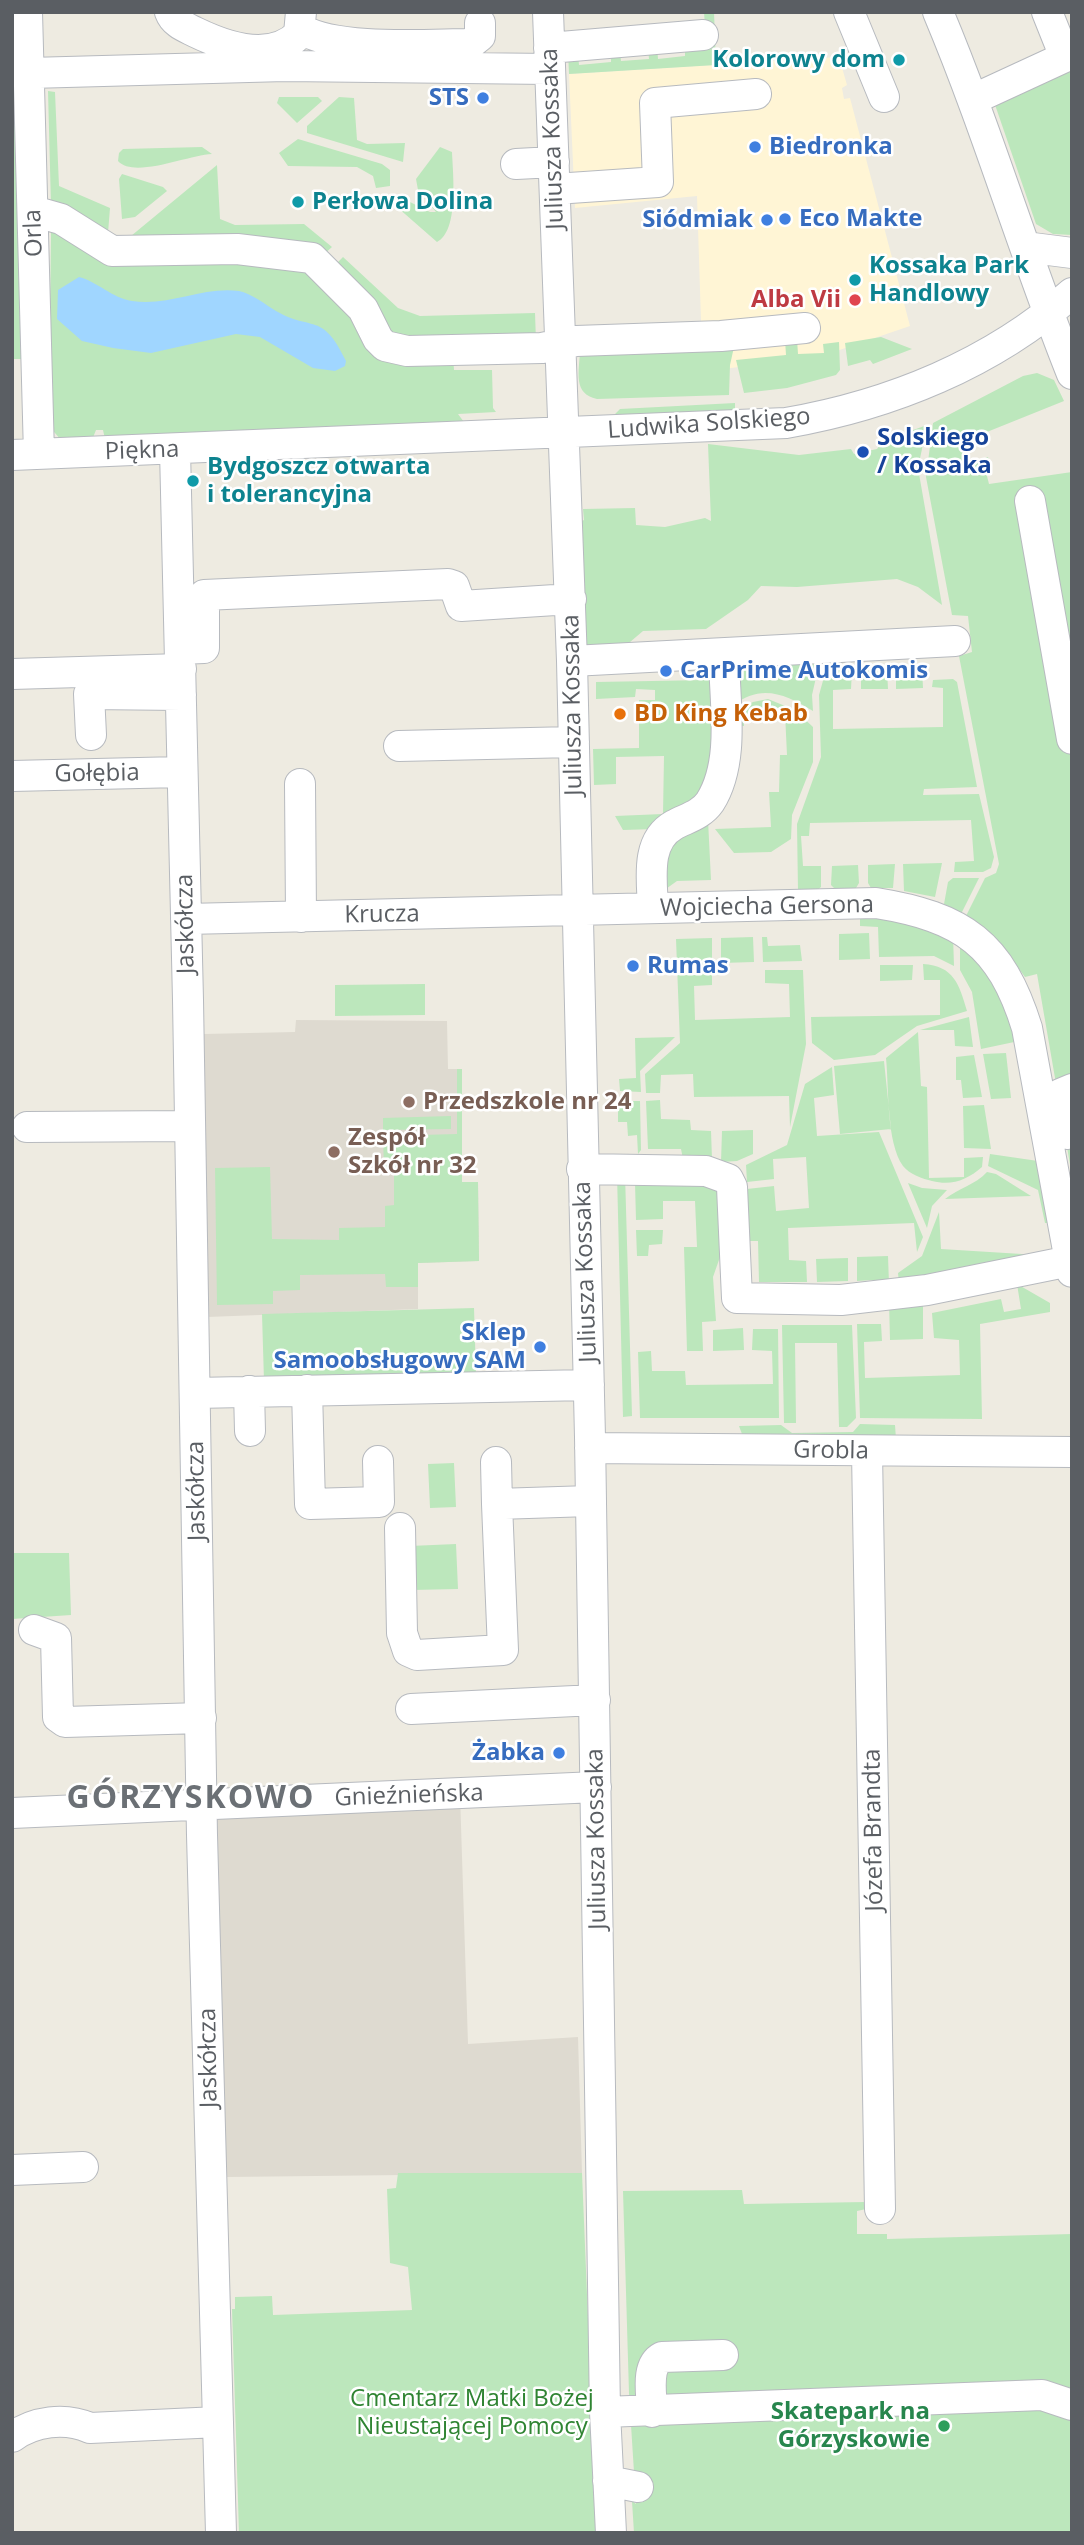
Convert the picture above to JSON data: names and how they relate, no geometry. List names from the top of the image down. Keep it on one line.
{"streets":{"street":["Juliusza Kossaka","Orla","Ludwika Solskiego","Piękna","Gołębia","Wojciecha Gersona","Krucza","Jaskółcza","Grobla","Gnieźnieńska","Józefa Brandta"]},"crossings":[["Juliusza Kossaka","Ludwika Solskiego"],["Juliusza Kossaka","Piękna"],["Juliusza Kossaka","Wojciecha Gersona"],["Juliusza Kossaka","Krucza"],["Juliusza Kossaka","Grobla"],["Juliusza Kossaka","Gnieźnieńska"],["Orla","Piękna"],["Ludwika Solskiego","Piękna"],["Piękna","Jaskółcza"],["Gołębia","Jaskółcza"],["Wojciecha Gersona","Krucza"],["Krucza","Jaskółcza"],["Jaskółcza","Gnieźnieńska"],["Grobla","Józefa Brandta"]],"districts":["GÓRZYSKOWO"],"parks":["Cmentarz Matki Bożej Nieustającej Pomocy"],"places":["Kolorowy dom","STS","Biedronka","Perłowa Dolina","Eco Makte","Siódmiak","Kossaka Park Handlowy","Alba Vii","Solskiego / Kossaka","Bydgoszcz otwarta i tolerancyjna","CarPrime Autokomis","BD King Kebab","Rumas","Przedszkole nr 24","Zespół Szkół nr 32","Sklep Samoobsługowy SAM","Żabka","Skatepark na Górzyskowie"]}
